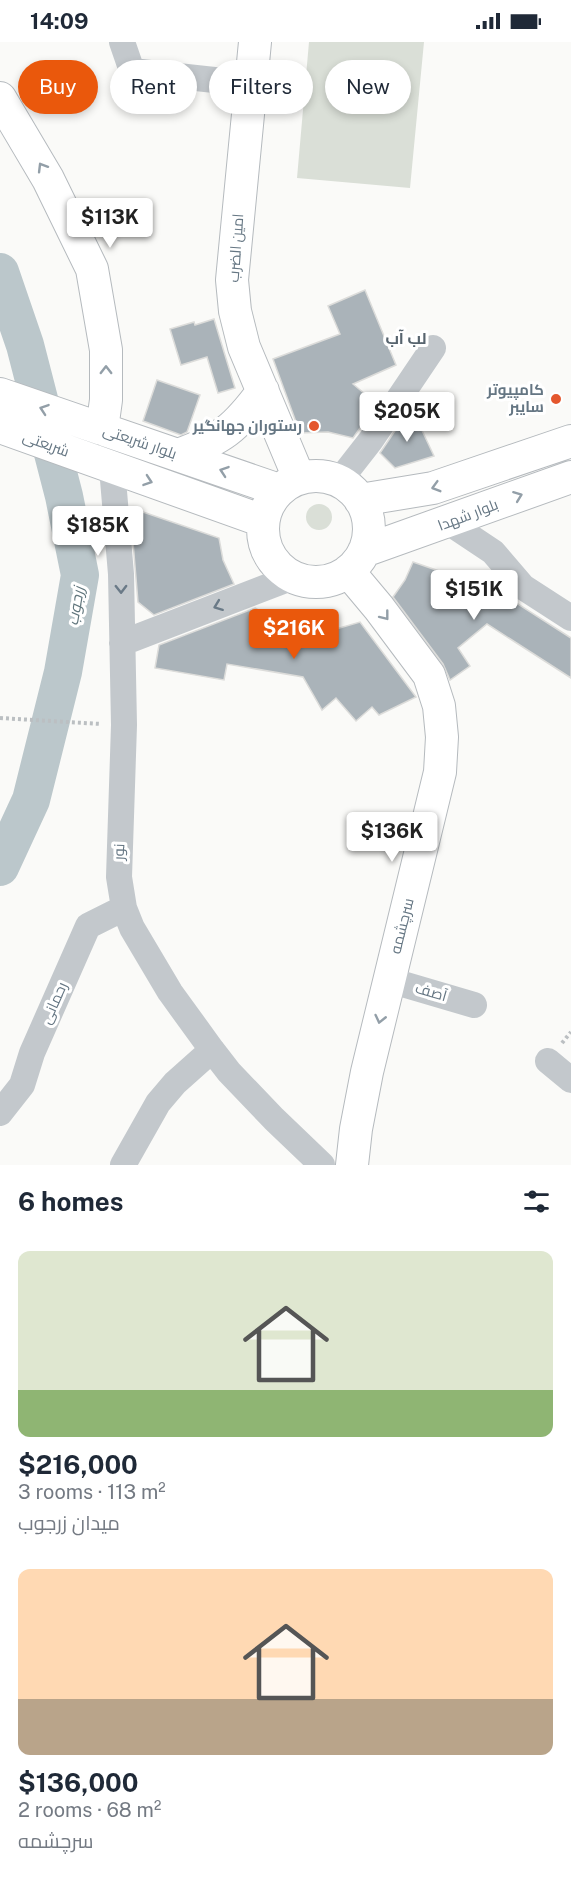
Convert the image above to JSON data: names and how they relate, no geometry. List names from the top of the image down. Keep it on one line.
{"streets":{"main road":["امین الضرب","بلوار شریعتی","شریعتی","بلوار شهدا","سرچشمه"],"street":["نور","آصف","رحمانی"]},"crossings":[["امین الضرب","بلوار شریعتی"],["امین الضرب","بلوار شهدا"],["امین الضرب","سرچشمه"],["بلوار شریعتی","بلوار شهدا"],["بلوار شریعتی","سرچشمه"],["شریعتی","نور"],["بلوار شهدا","سرچشمه"],["نور","رحمانی"],["سرچشمه","آصف"]],"one_way":["سرچشمه"],"districts":["لب آب"],"water":["زرجوب"],"places":["کامپیوتر سایبر","رستوران جهانگیر"],"page":{"status":"14:09","chip":["Buy","Rent","Filters","New"],"price":["$113K","$205K","$185K","$151K","$216K","$136K"],"heading":"6 homes","list":[{"name":"$216,000","note":"3 rooms · 113 m² · میدان زرجوب"},{"name":"$136,000","note":"2 rooms · 68 m² · سرچشمه"}]}}
